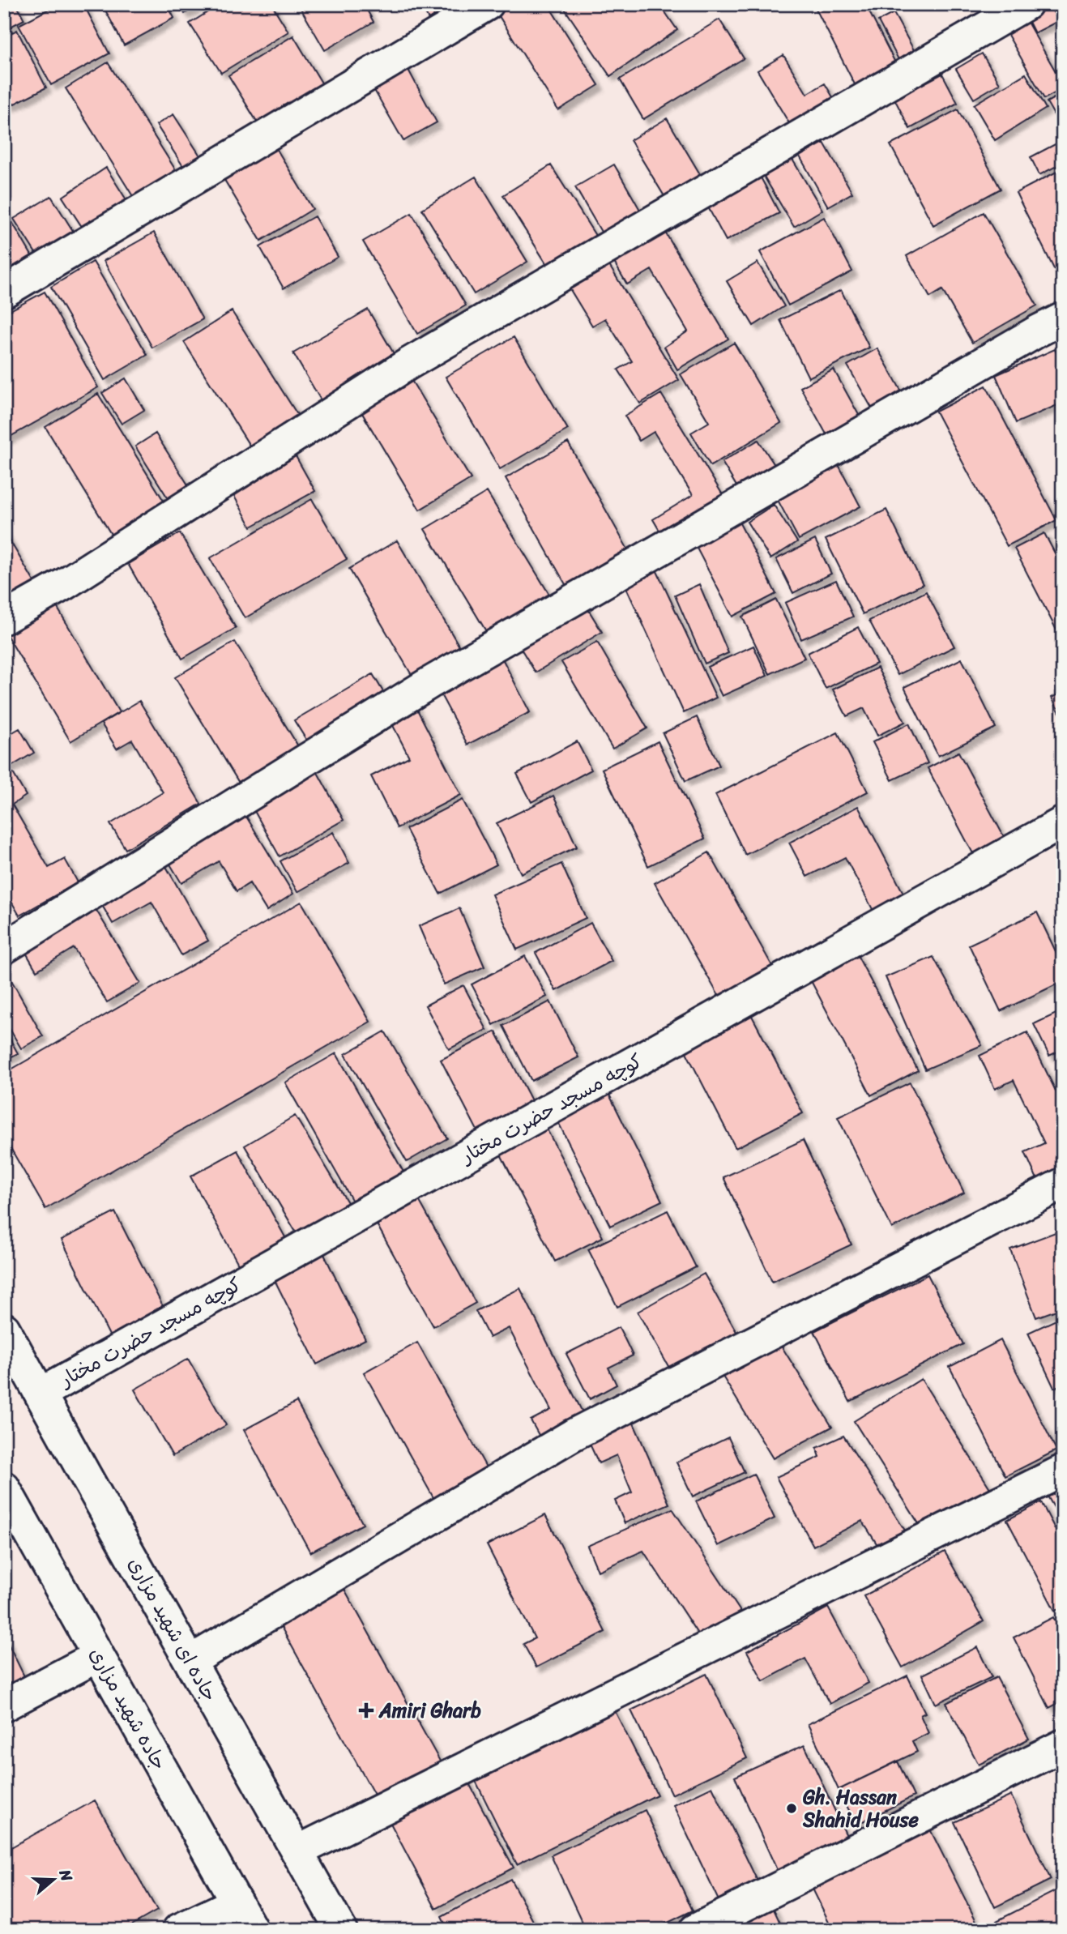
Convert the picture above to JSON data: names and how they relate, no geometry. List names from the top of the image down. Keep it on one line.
{"streets":{"street":["کوچه مسجد حضرت مختار","جاده ای شهید مزاری","جاده شهید مزاری"]},"crossings":[["کوچه مسجد حضرت مختار","جاده ای شهید مزاری"]],"places":{"health":["Amiri Gharb"],"other":["Gh. Hassan Shahid House"]},"north":"right"}
